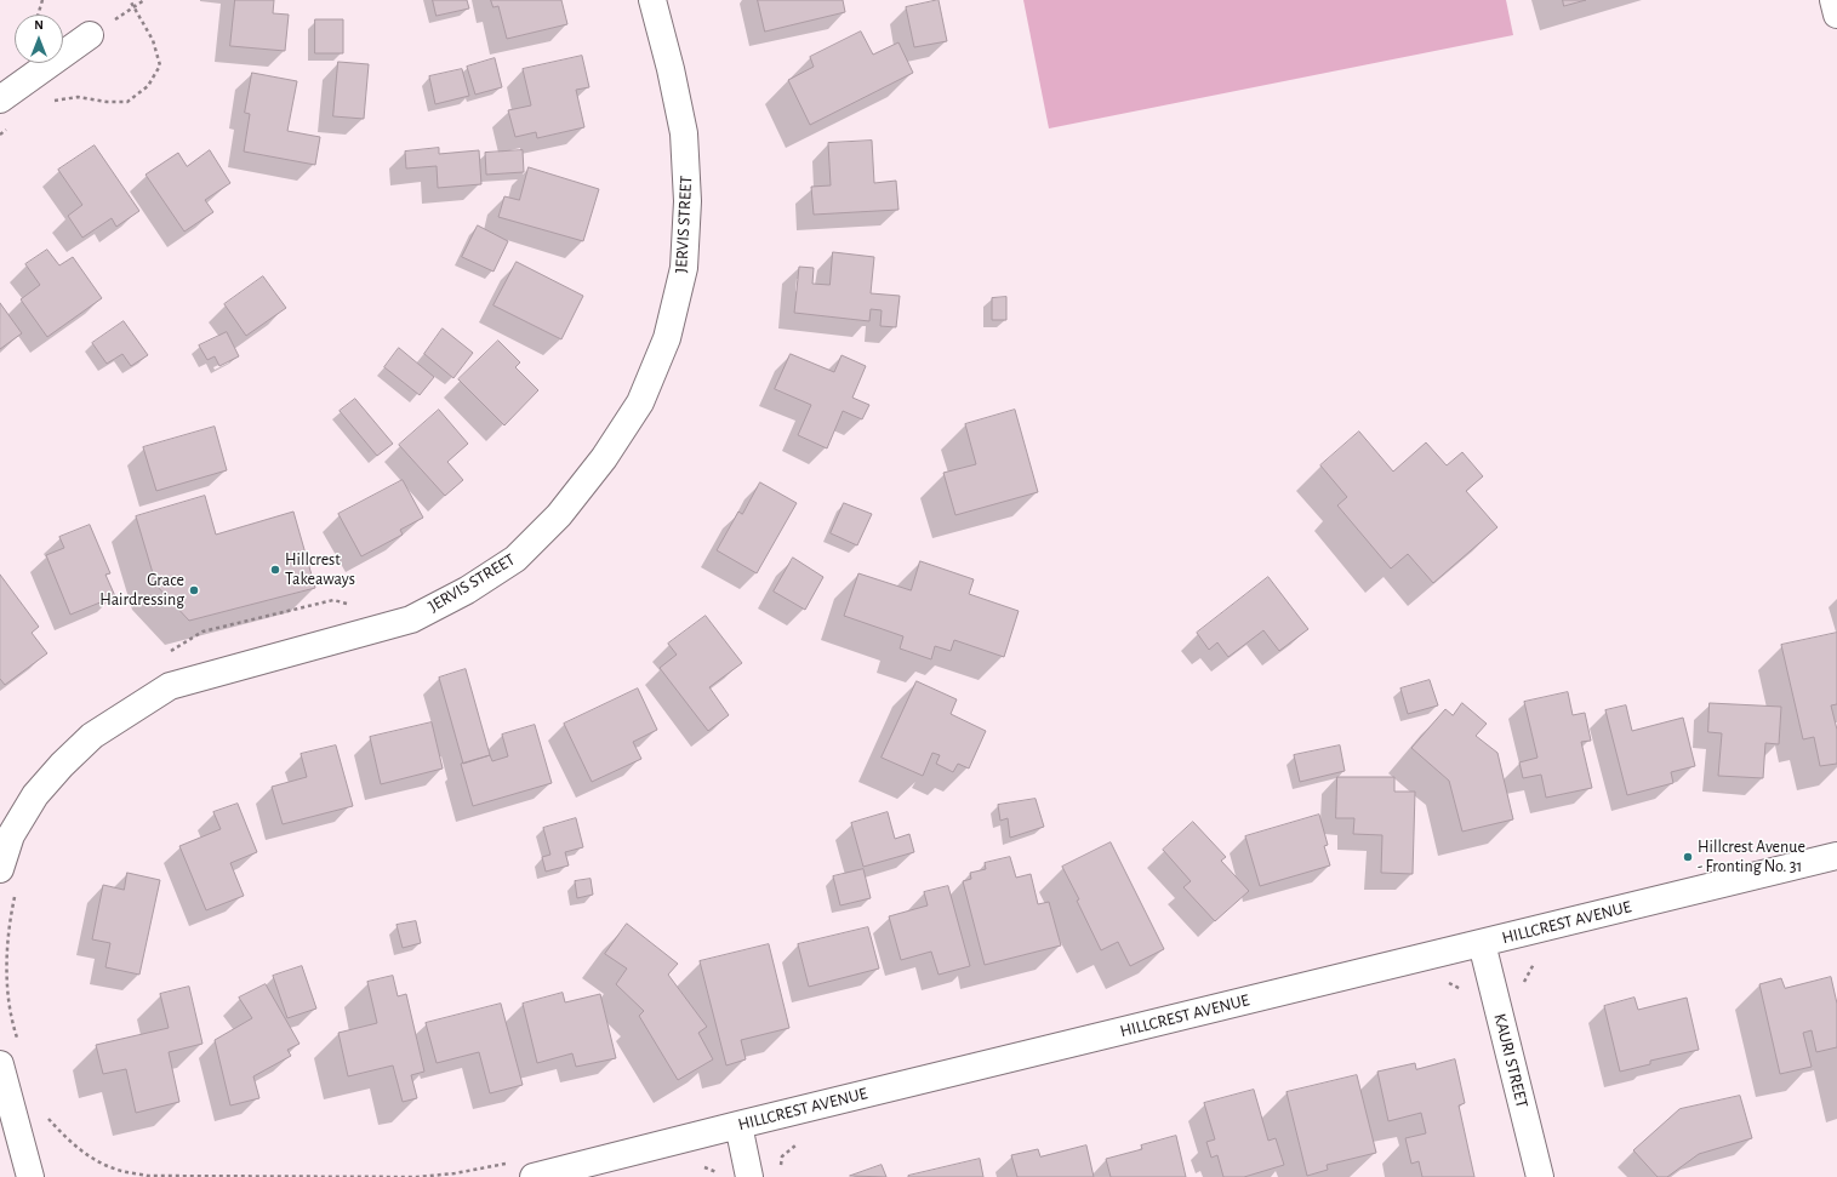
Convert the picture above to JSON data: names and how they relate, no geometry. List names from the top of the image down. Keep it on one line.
{"streets":{"street":["JERVIS STREET","HILLCREST AVENUE","KAURI STREET"]},"crossings":[["HILLCREST AVENUE","KAURI STREET"]],"places":["Hillcrest Takeaways","Grace Hairdressing","Hillcrest Avenue - Fronting No. 31"],"north":"top"}
